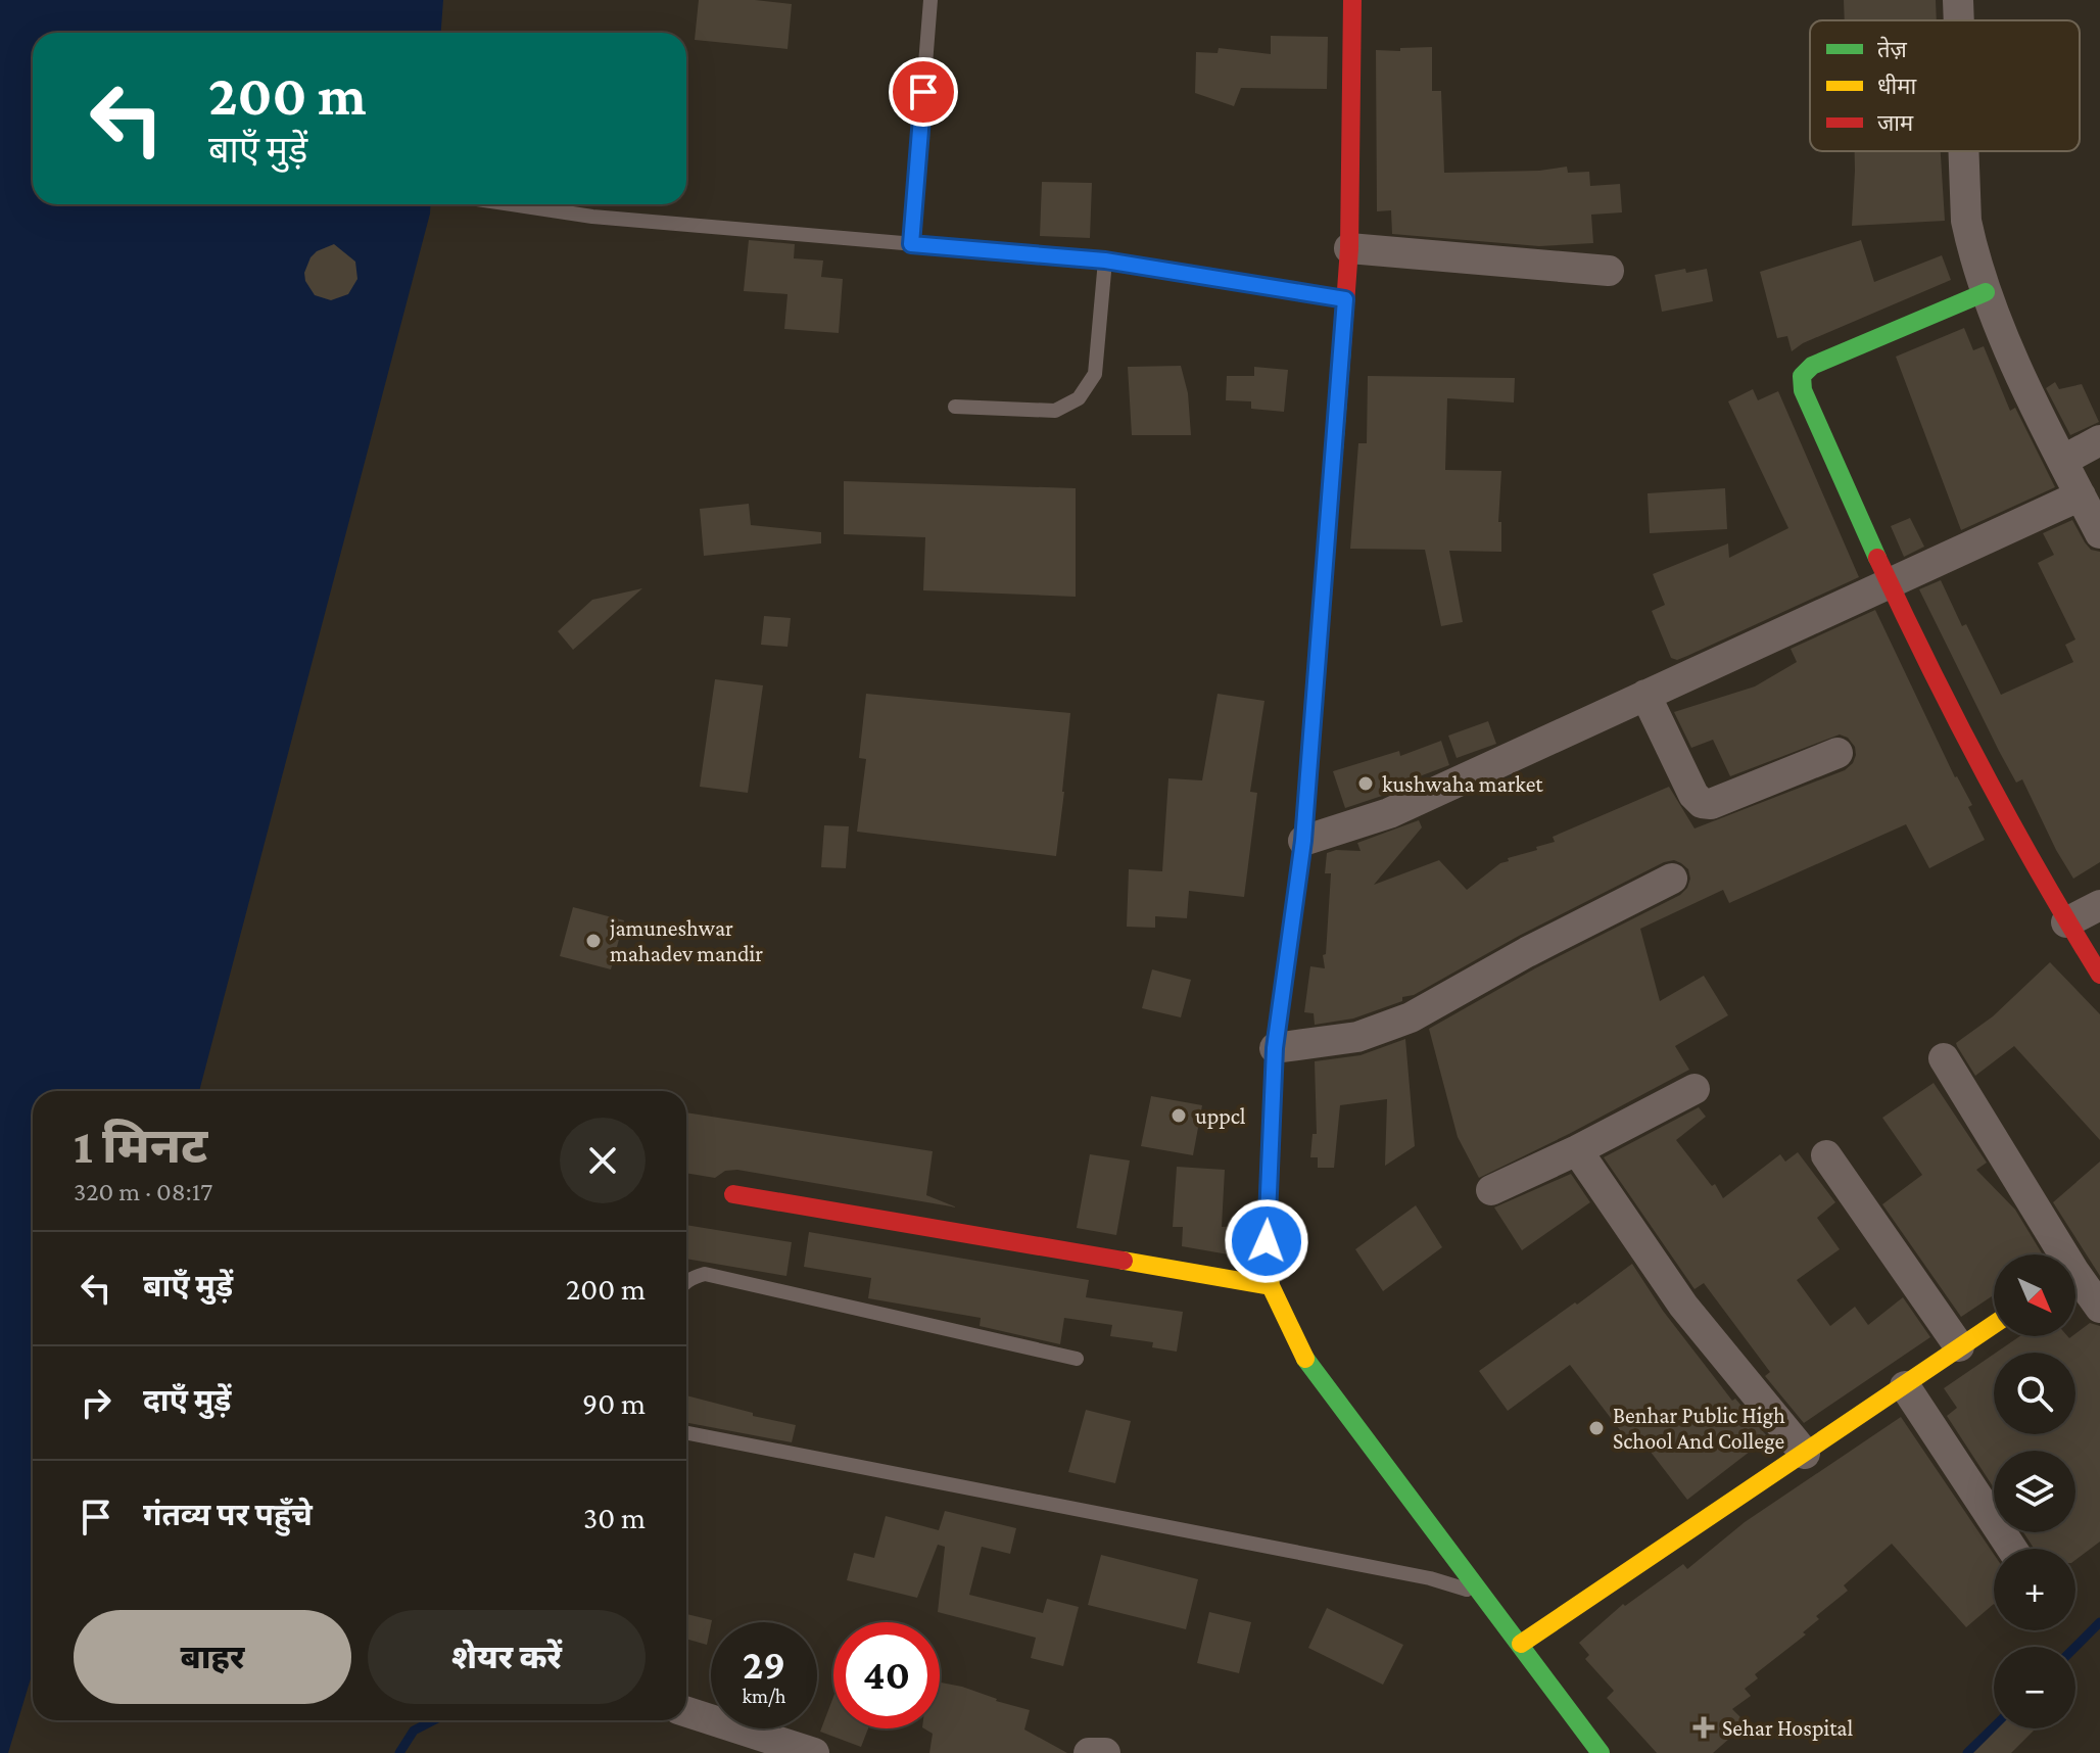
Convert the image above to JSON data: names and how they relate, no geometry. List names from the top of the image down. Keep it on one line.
{"places":{"other":["kushwaha market","jamuneshwar mahadev mandir","uppcl","Benhar Public High School And College"],"health":["Sehar Hospital"]},"legend":["तेज़","धीमा","जाम"],"north":"bottom right","page":{"turn":["200 m","बाएँ मुड़ें"],"heading":["1 मिनट","320 m · 08:17"],"list":[{"name":"बाएँ मुड़ें","value":"200 m"},{"name":"दाएँ मुड़ें","value":"90 m"},{"name":"गंतव्य पर पहुँचे","value":"30 m"}],"map_buttons":["+","−"],"buttons":["बाहर","शेयर करें"],"speed":"29 km/h","limit":"40"}}
